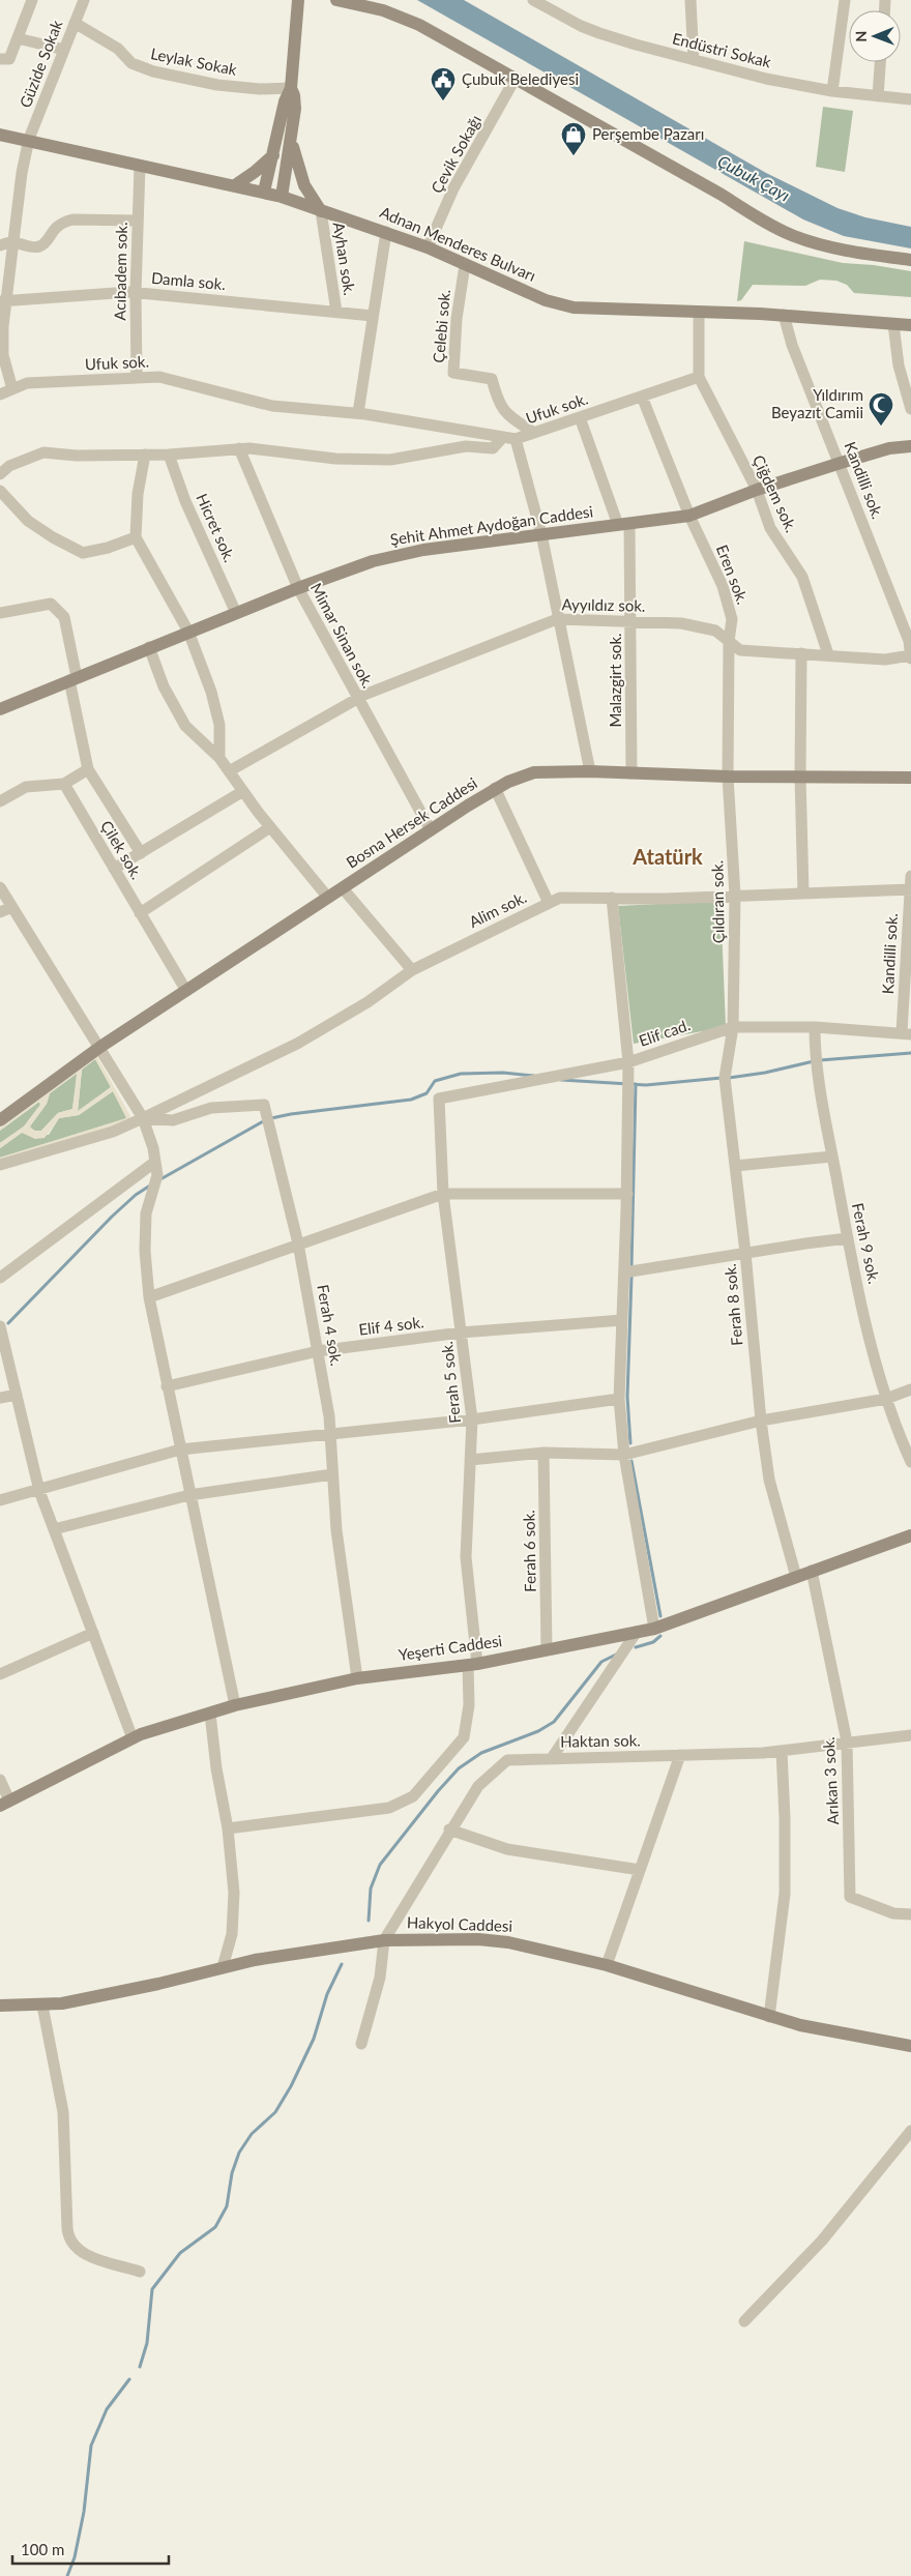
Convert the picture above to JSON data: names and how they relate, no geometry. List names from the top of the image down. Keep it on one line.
{"streets":{"street":["Endüstri Sokak","Leylak Sokak","Güzide Sokak","Çevik Sokağı","Adnan Menderes Bulvarı","Ayhan sok.","Acıbadem sok.","Damla sok.","Çelebi sok.","Ufuk sok.","Kandilli sok.","Çiğdem sok.","Şehit Ahmet Aydoğan Caddesi","Hicret sok.","Eren sok.","Ayyıldız sok.","Mimar Sinan sok.","Malazgirt sok.","Bosna Hersek Caddesi","Çilek sok.","Çıldıran sok.","Alim sok.","Elif cad.","Ferah 9 sok.","Ferah 8 sok.","Ferah 4 sok.","Elif 4 sok.","Ferah 5 sok.","Ferah 6 sok.","Yeşerti Caddesi","Haktan sok.","Arıkan 3 sok.","Hakyol Caddesi"]},"crossings":[["Leylak Sokak","Güzide Sokak"],["Güzide Sokak","Adnan Menderes Bulvarı"],["Güzide Sokak","Damla sok."],["Güzide Sokak","Ufuk sok."],["Çevik Sokağı","Adnan Menderes Bulvarı"],["Adnan Menderes Bulvarı","Ayhan sok."],["Adnan Menderes Bulvarı","Acıbadem sok."],["Adnan Menderes Bulvarı","Çelebi sok."],["Adnan Menderes Bulvarı","Kandilli sok."],["Ayhan sok.","Damla sok."],["Acıbadem sok.","Damla sok."],["Acıbadem sok.","Ufuk sok."],["Çelebi sok.","Ufuk sok."],["Ufuk sok.","Çiğdem sok."],["Ufuk sok.","Eren sok."],["Ufuk sok.","Malazgirt sok."],["Kandilli sok.","Şehit Ahmet Aydoğan Caddesi"],["Kandilli sok.","Ayyıldız sok."],["Kandilli sok.","Alim sok."],["Kandilli sok.","Elif cad."],["Çiğdem sok.","Şehit Ahmet Aydoğan Caddesi"],["Çiğdem sok.","Ayyıldız sok."],["Şehit Ahmet Aydoğan Caddesi","Hicret sok."],["Şehit Ahmet Aydoğan Caddesi","Eren sok."],["Şehit Ahmet Aydoğan Caddesi","Mimar Sinan sok."],["Şehit Ahmet Aydoğan Caddesi","Malazgirt sok."],["Eren sok.","Ayyıldız sok."],["Eren sok.","Bosna Hersek Caddesi"],["Eren sok.","Çıldıran sok."],["Ayyıldız sok.","Mimar Sinan sok."],["Ayyıldız sok.","Malazgirt sok."],["Mimar Sinan sok.","Bosna Hersek Caddesi"],["Malazgirt sok.","Bosna Hersek Caddesi"],["Bosna Hersek Caddesi","Çilek sok."],["Bosna Hersek Caddesi","Çıldıran sok."],["Çıldıran sok.","Alim sok."],["Çıldıran sok.","Elif cad."],["Çıldıran sok.","Ferah 8 sok."],["Alim sok.","Ferah 4 sok."],["Elif cad.","Ferah 9 sok."],["Elif cad.","Ferah 8 sok."],["Elif cad.","Ferah 5 sok."],["Ferah 8 sok.","Yeşerti Caddesi"],["Ferah 4 sok.","Elif 4 sok."],["Ferah 4 sok.","Yeşerti Caddesi"],["Elif 4 sok.","Ferah 5 sok."],["Ferah 5 sok.","Yeşerti Caddesi"],["Ferah 6 sok.","Yeşerti Caddesi"],["Yeşerti Caddesi","Arıkan 3 sok."],["Haktan sok.","Arıkan 3 sok."],["Haktan sok.","Hakyol Caddesi"]],"districts":["Atatürk"],"water":["Çubuk Çayı"],"places":{"public building":["Çubuk Belediyesi"],"shop":["Perşembe Pazarı"],"mosque":["Yıldırım Beyazıt Camii"]},"scale_bar":"100 m","north":"left"}
